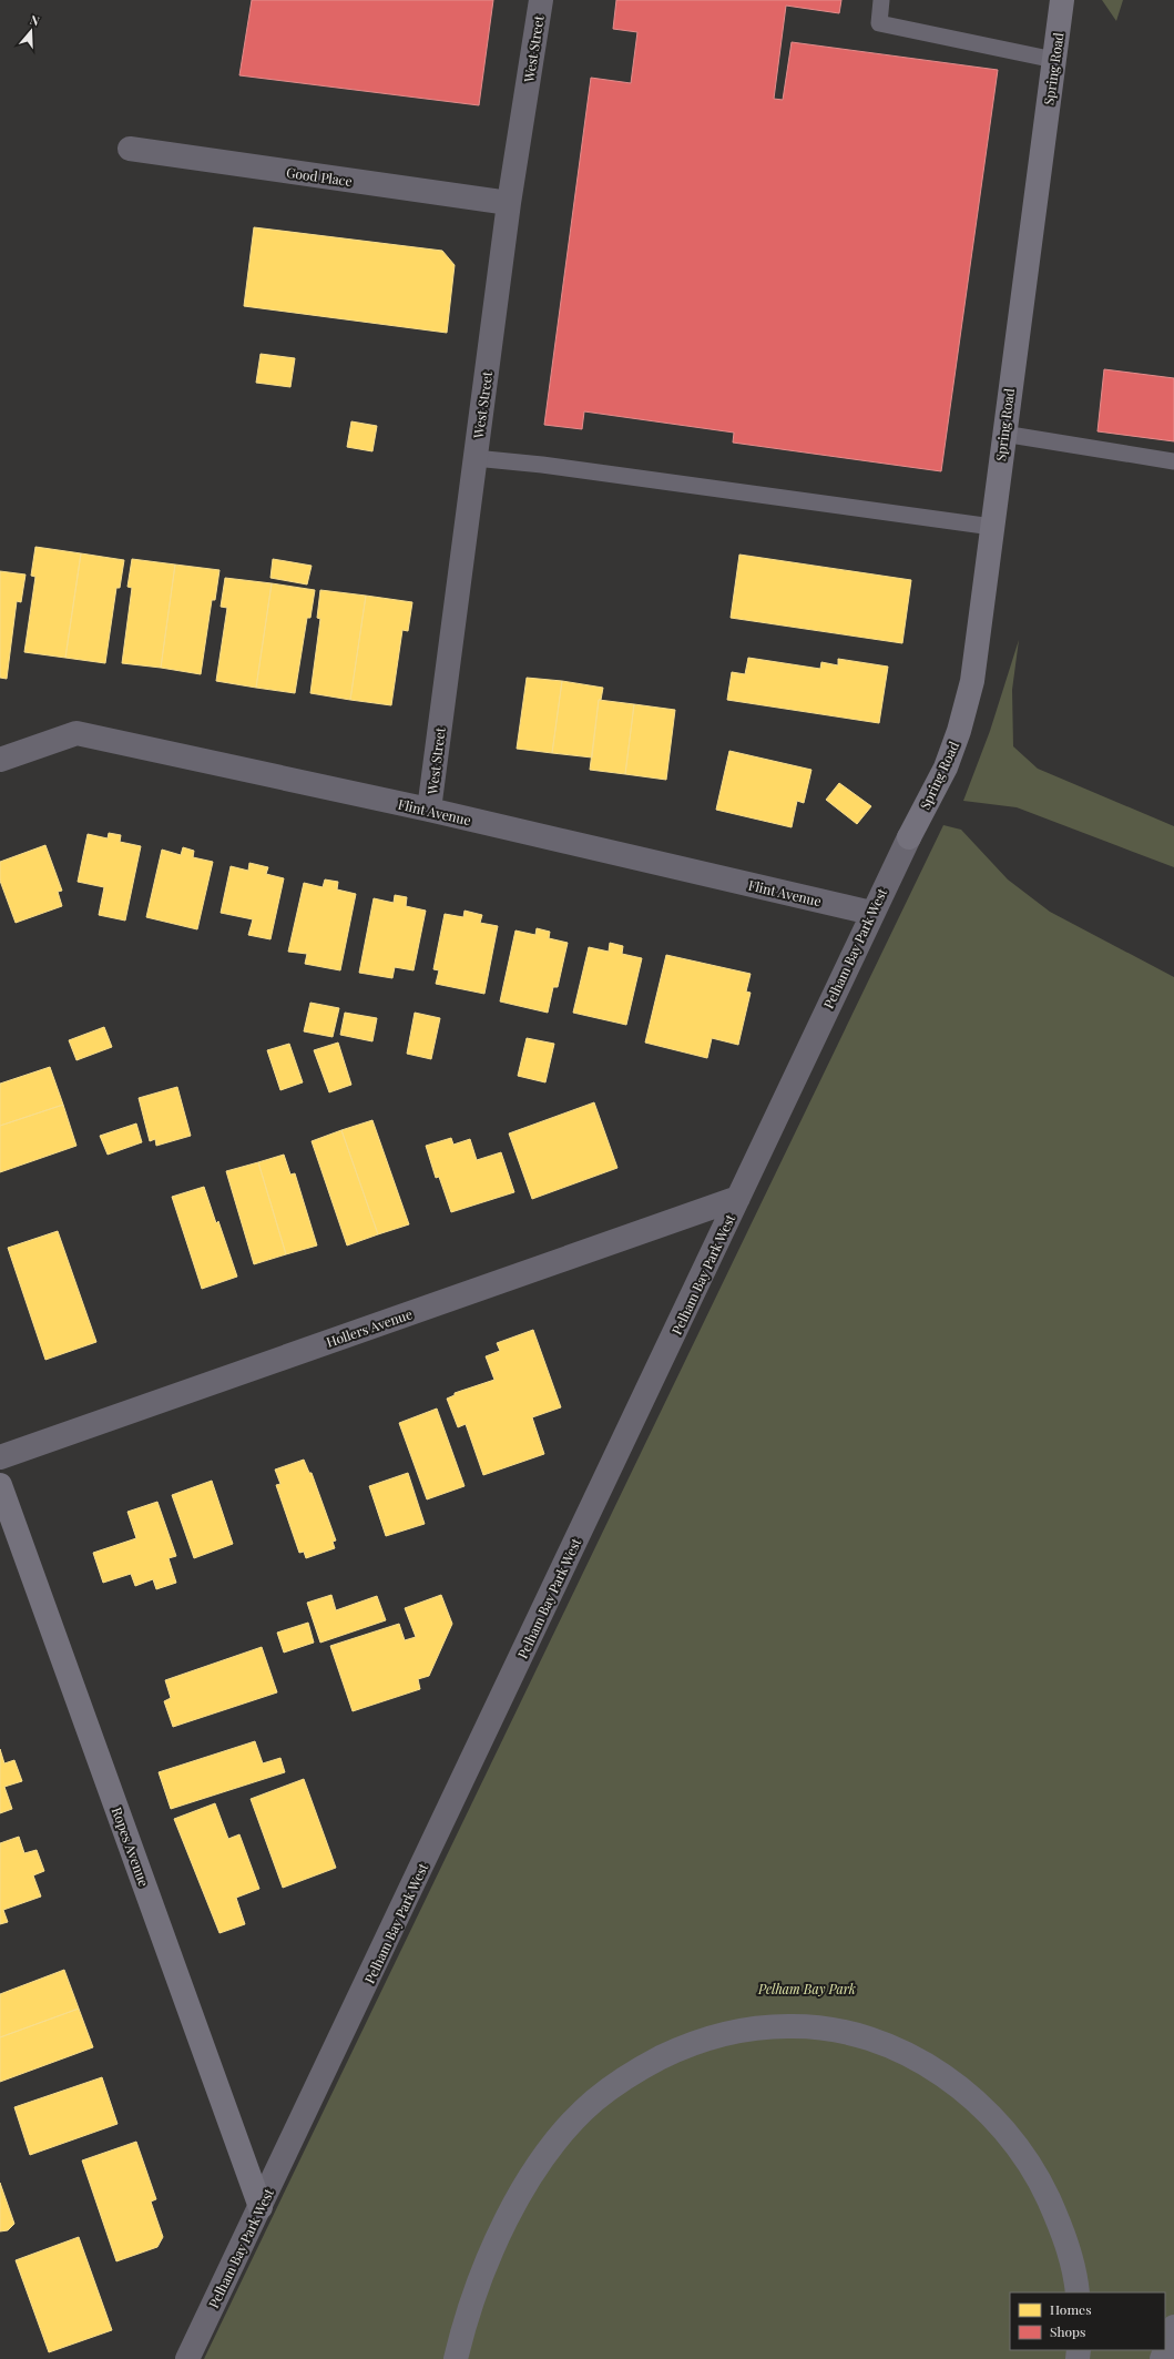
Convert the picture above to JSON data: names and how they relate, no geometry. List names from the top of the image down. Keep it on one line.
{"streets":{"street":["West Street","Spring Road","Good Place","Flint Avenue","Pelham Bay Park West","Hollers Avenue","Ropes Avenue"]},"crossings":[["West Street","Good Place"],["West Street","Flint Avenue"],["Spring Road","Pelham Bay Park West"],["Flint Avenue","Pelham Bay Park West"],["Pelham Bay Park West","Hollers Avenue"],["Pelham Bay Park West","Ropes Avenue"]],"parks":["Pelham Bay Park"],"legend":["Homes","Shops"],"north":"top"}
